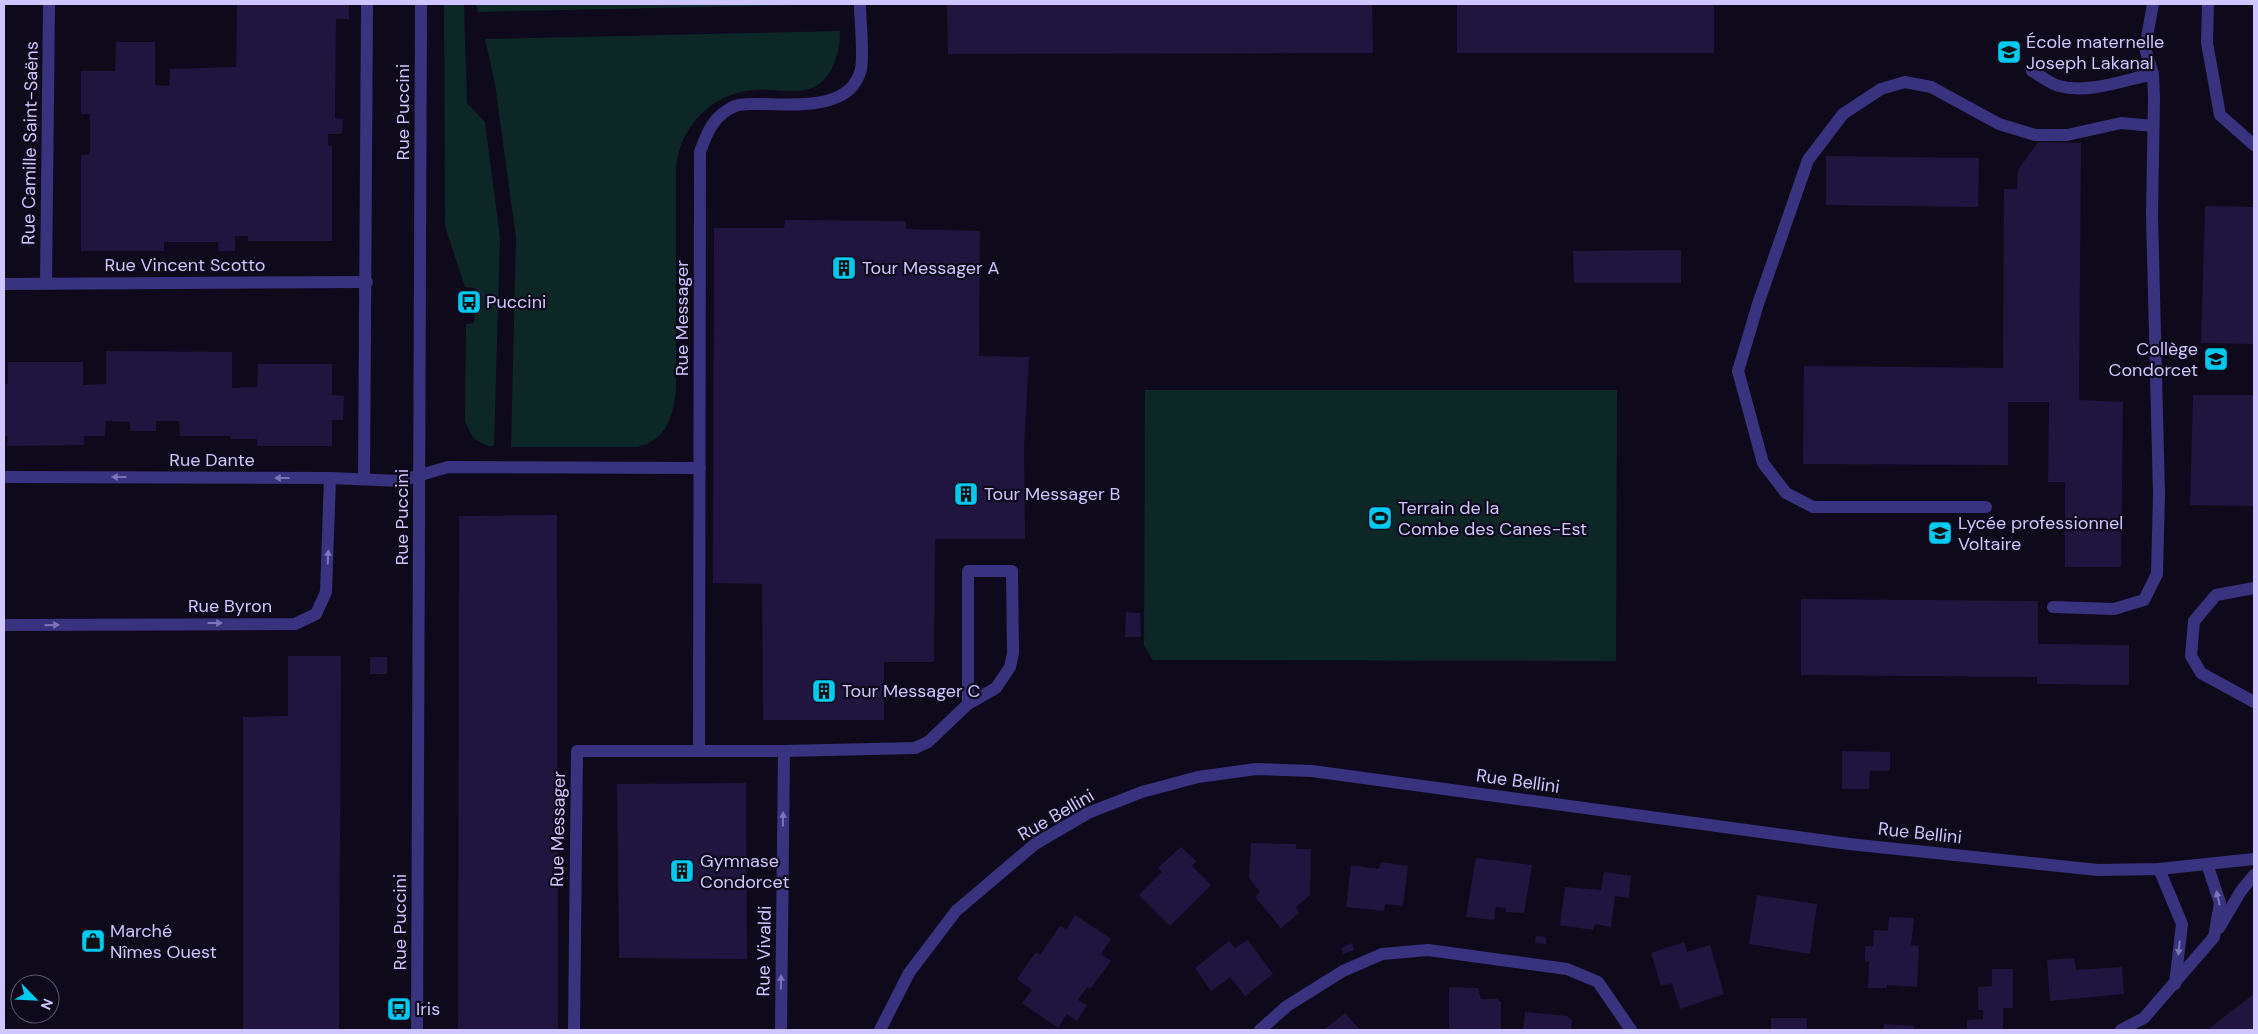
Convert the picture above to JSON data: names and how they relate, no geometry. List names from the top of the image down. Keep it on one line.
{"streets":{"street":["Rue Puccini","Rue Camille Saint-Saëns","Rue Vincent Scotto","Rue Messager","Rue Dante","Rue Byron","Rue Bellini","Rue Vivaldi"]},"crossings":[["Rue Puccini","Rue Dante"],["Rue Camille Saint-Saëns","Rue Vincent Scotto"],["Rue Messager","Rue Dante"],["Rue Messager","Rue Vivaldi"],["Rue Dante","Rue Byron"]],"one_way":["Rue Dante","Rue Vivaldi"],"places":{"school or university":["École maternelle Joseph Lakanal","Collège Condorcet","Lycée professionnel Voltaire"],"building":["Tour Messager A","Tour Messager B","Tour Messager C","Gymnase Condorcet"],"bus stop":["Puccini","Iris"],"sports":["Terrain de la Combe des Canes-Est"],"shop":["Marché Nîmes Ouest"]},"north":"bottom right"}
